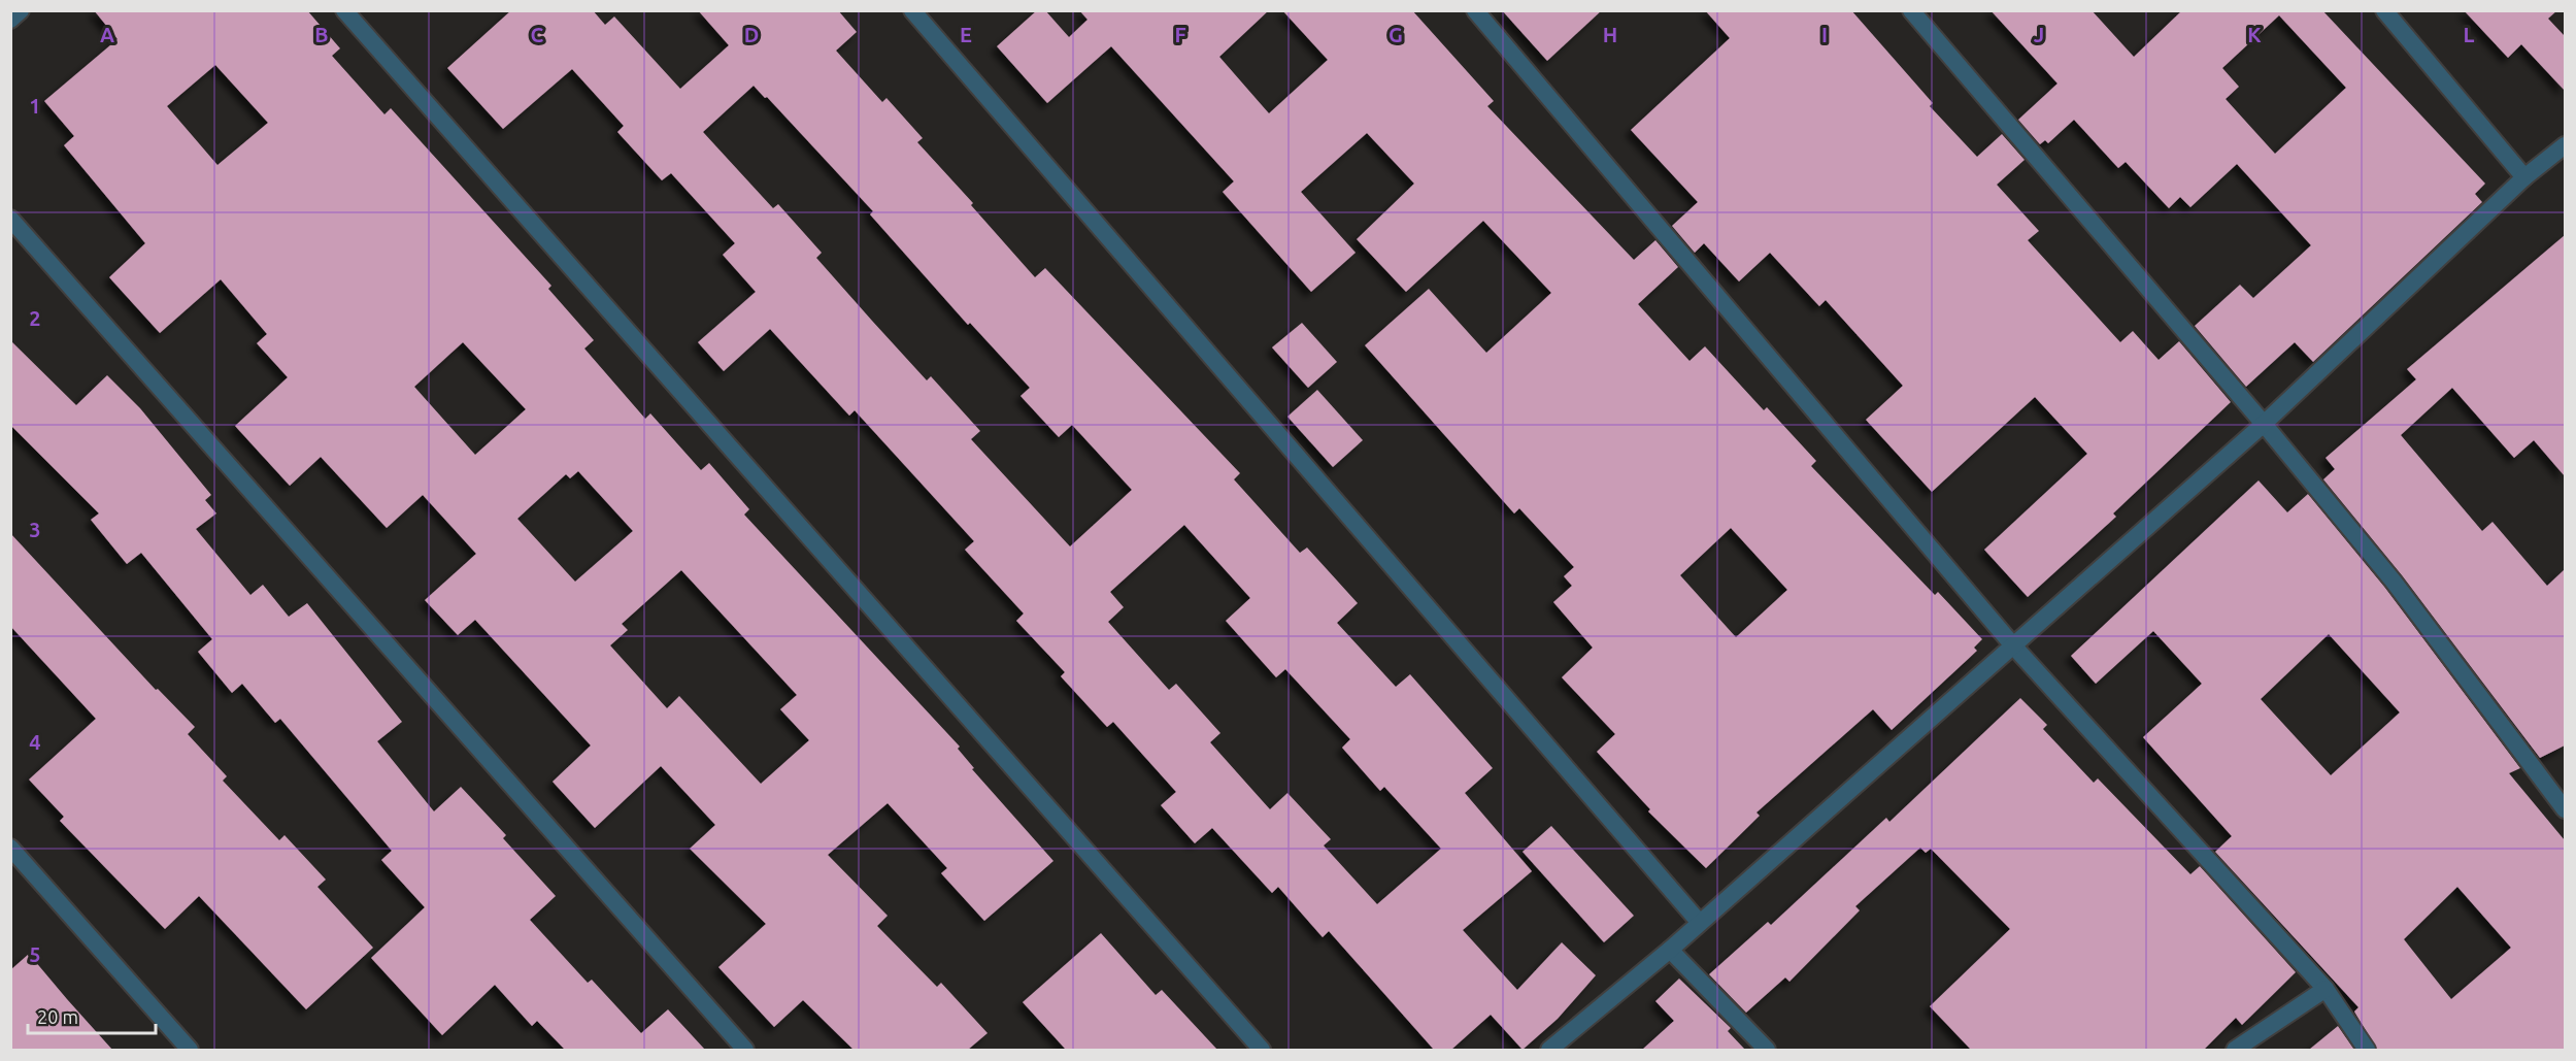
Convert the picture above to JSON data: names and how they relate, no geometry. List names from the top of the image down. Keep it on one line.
{"scale_bar":"20 m","grid":{"columns":["A","B","C","D","E","F","G","H","I","J","K","L"],"rows":["1","2","3","4","5"]}}
